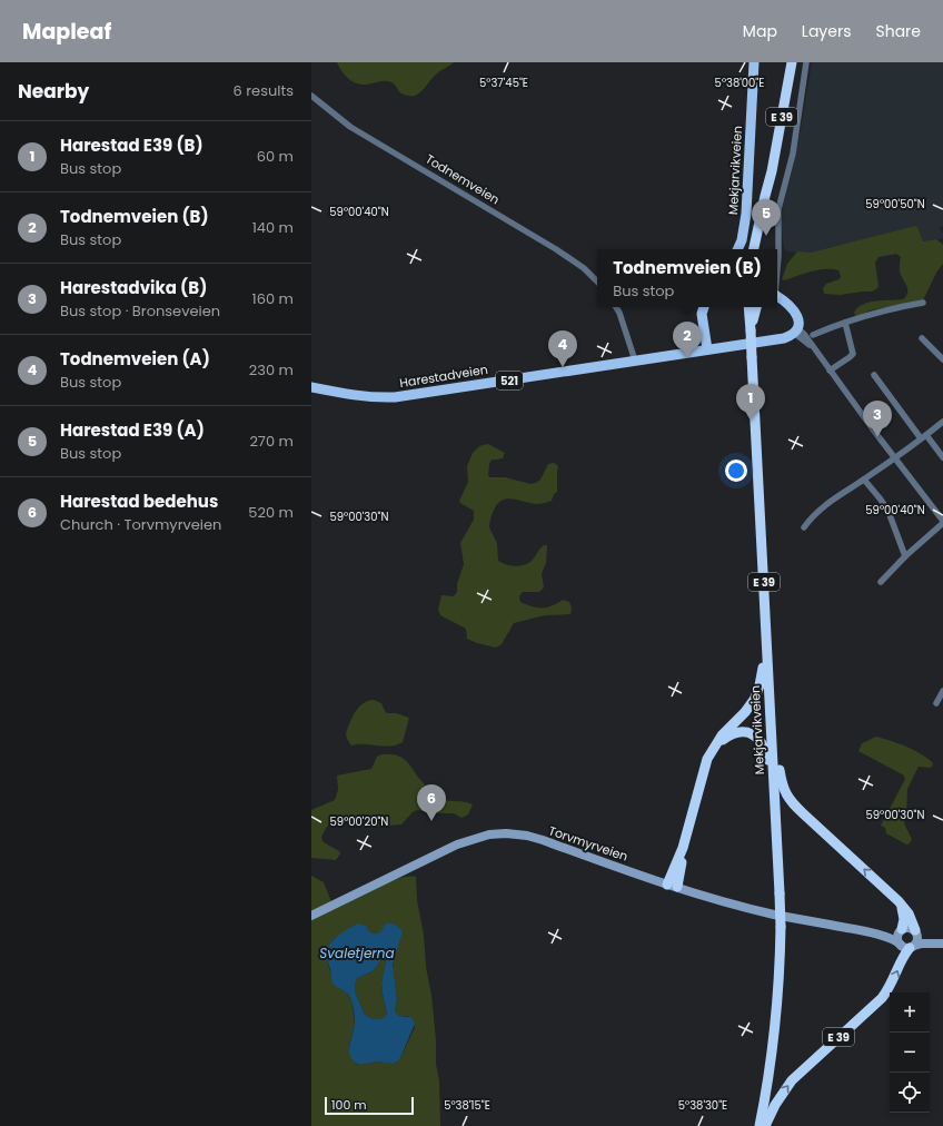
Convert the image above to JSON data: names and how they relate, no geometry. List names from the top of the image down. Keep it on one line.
{"streets":{"highway":["E 39","Mekjarvikveien"],"main road":["Harestadveien","521","Torvmyrveien"],"street":["Todnemveien"]},"crossings":[["E 39","Mekjarvikveien"],["E 39","Torvmyrveien"]],"water":["Svaletjerna"],"scale_bar":"100 m","page":{"header":"Mapleaf","nav":["Map","Layers","Share"],"heading":["Nearby","6 results"],"list":[{"mark":"1","name":"Harestad E39 (B)","note":"Bus stop","value":"60 m"},{"mark":"2","name":"Todnemveien (B)","note":"Bus stop","value":"140 m"},{"mark":"3","name":"Harestadvika (B)","note":"Bus stop · Bronseveien","value":"160 m"},{"mark":"4","name":"Todnemveien (A)","note":"Bus stop","value":"230 m"},{"mark":"5","name":"Harestad E39 (A)","note":"Bus stop","value":"270 m"},{"mark":"6","name":"Harestad bedehus","note":"Church · Torvmyrveien","value":"520 m"}],"pins":["5","2","4","1","3","6"],"popup":["Todnemveien (B)","Bus stop"],"map_buttons":["+","−"],"scale":"100 m"},"coordinates":["5°37'45\"E","5°38'00\"E","59°00'50\"N","59°00'40\"N","59°00'30\"N","59°00'20\"N","5°38'15\"E","5°38'30\"E"]}
